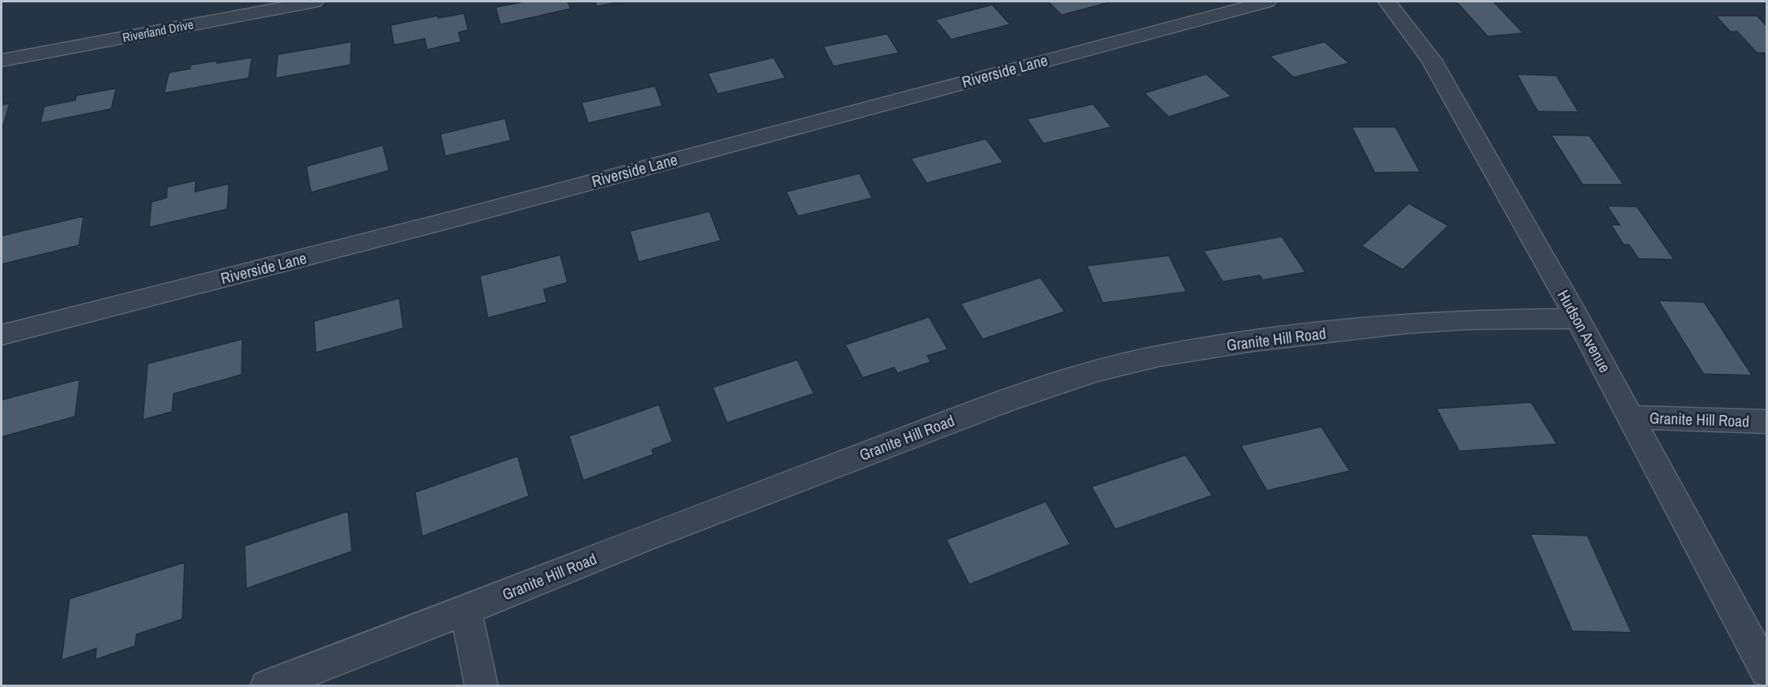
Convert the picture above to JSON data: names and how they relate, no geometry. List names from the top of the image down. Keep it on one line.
{"streets":{"street":["Riverland Drive","Riverside Lane","Hudson Avenue","Granite Hill Road"]},"crossings":[["Hudson Avenue","Granite Hill Road"]]}
